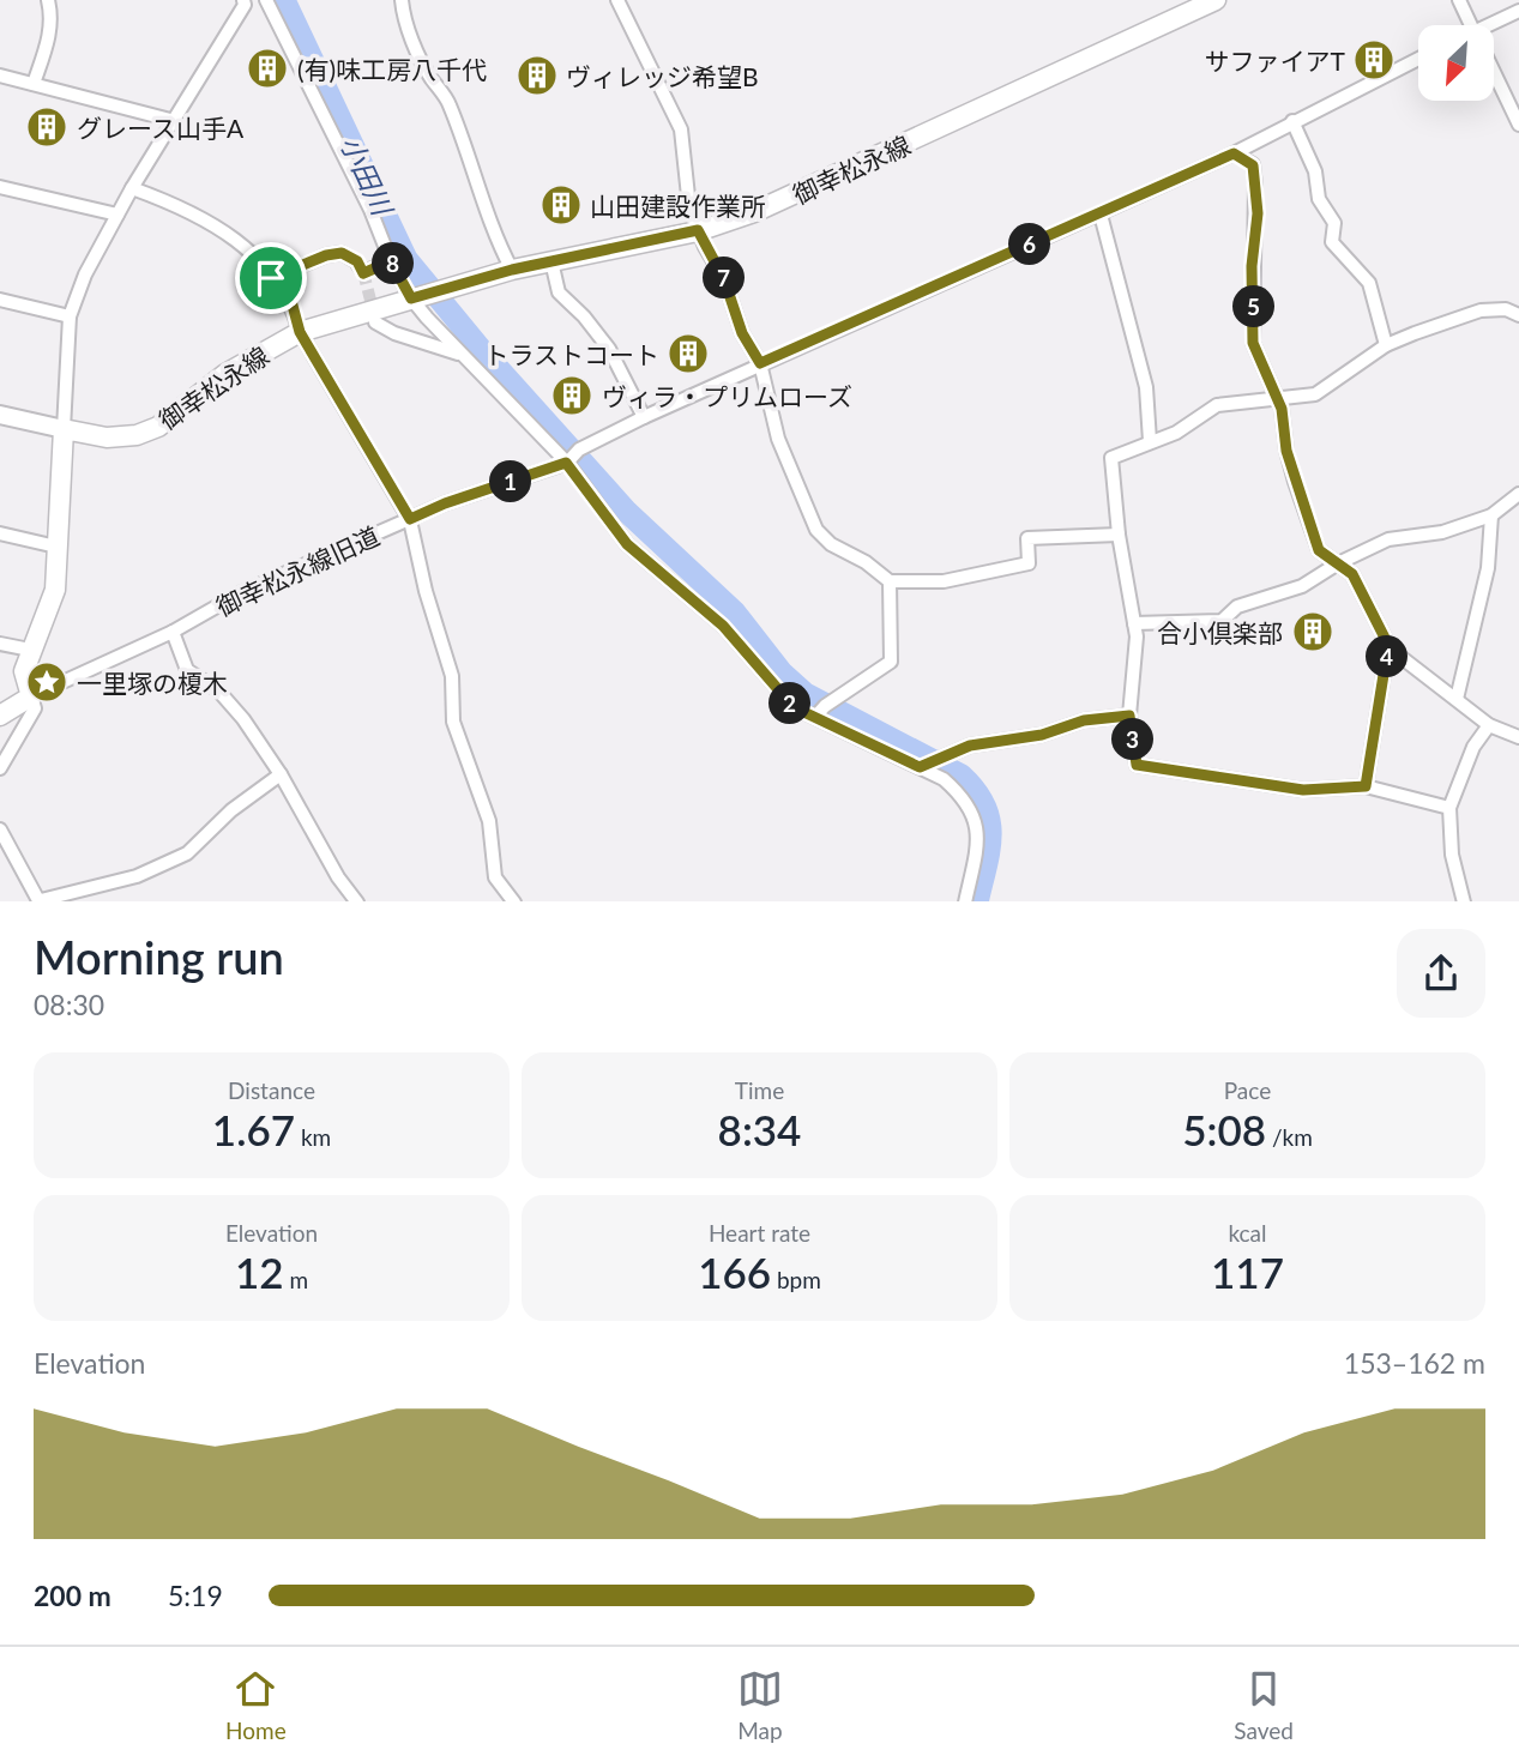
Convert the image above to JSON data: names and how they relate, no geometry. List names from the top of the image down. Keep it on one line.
{"streets":{"main road":["御幸松永線"],"street":["御幸松永線旧道"]},"water":["小田川"],"places":{"building":["サファイアT","(有)味工房八千代","ヴィレッジ希望B","グレース山手A","山田建設作業所","トラストコート","ヴィラ・プリムローズ","合小倶楽部"],"place":["一里塚の榎木"]},"north":"bottom left","page":{"pins":["6","8","7","5","1","4","2","3"],"heading":["Morning run","08:30"],"stats":[["Distance","1.67 km"],["Time","8:34"],["Pace","5:08 /km"],["Elevation","12 m"],["Heart rate","166 bpm"],["kcal","117"]],"chart":["Elevation","153–162 m"],"list":[{"name":"200 m","note":"5:19"}],"tabs":["Home","Map","Saved"]}}
